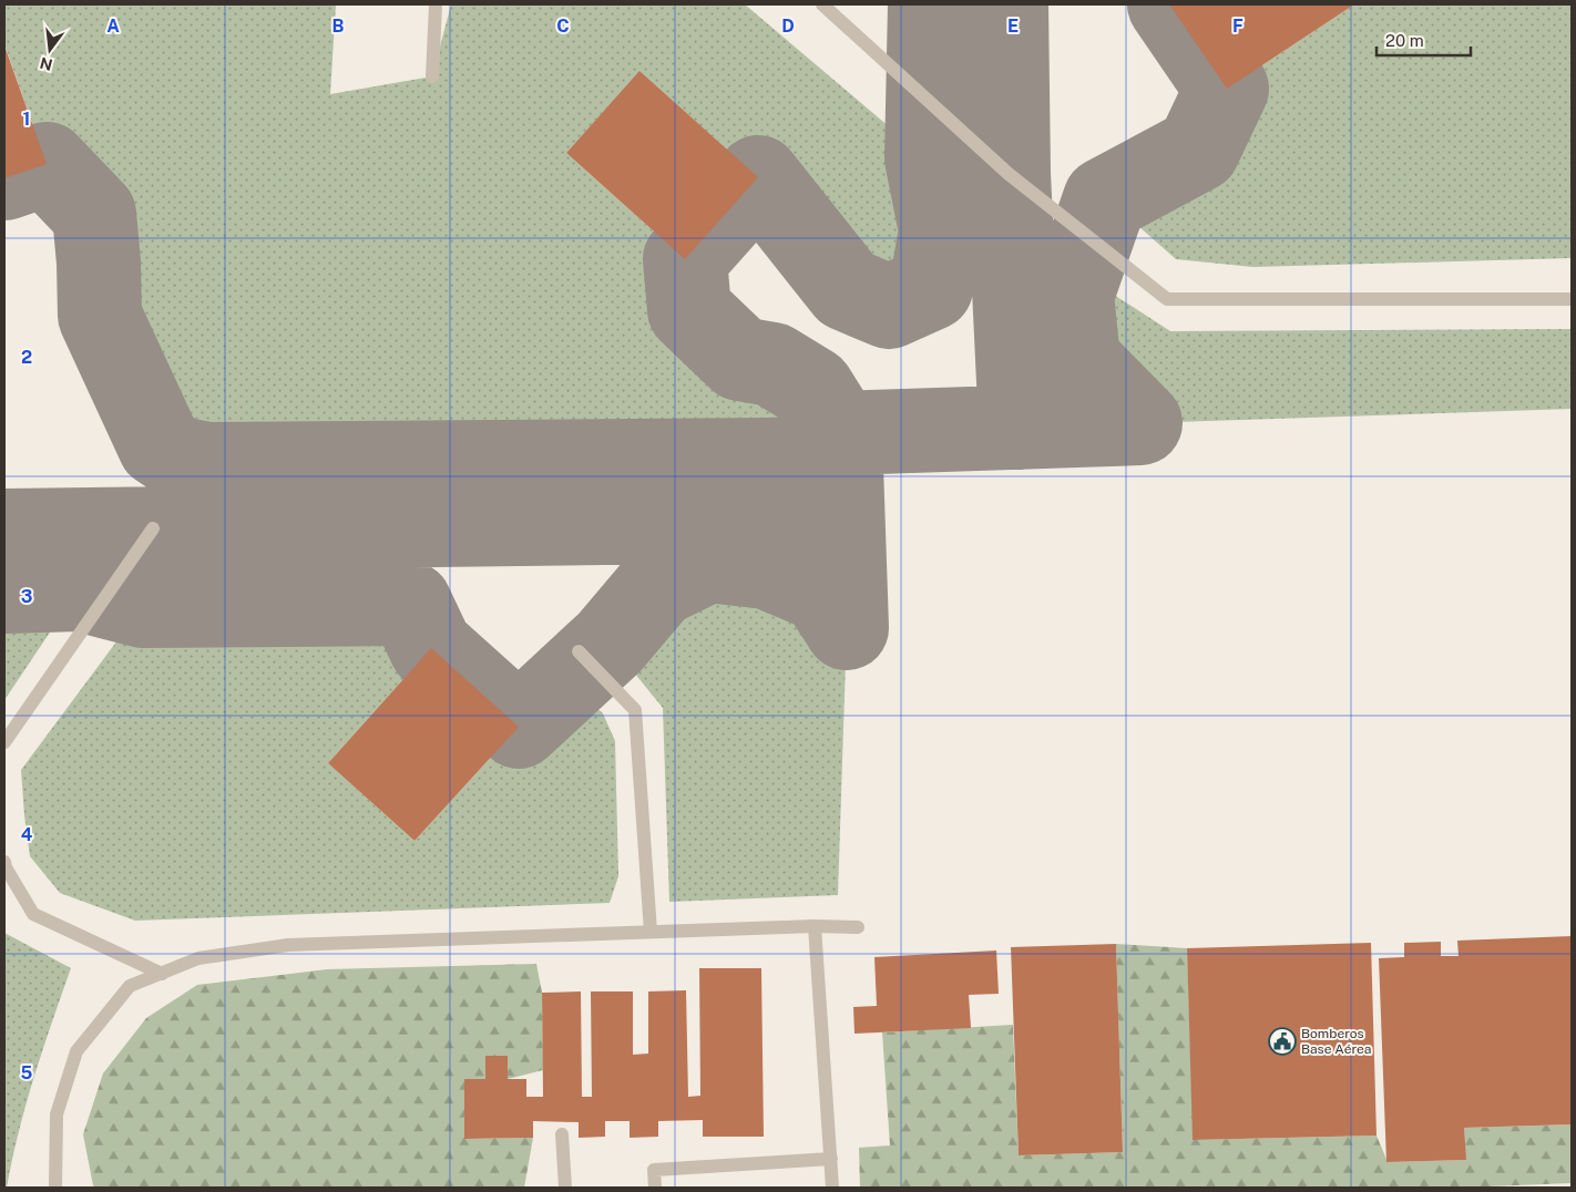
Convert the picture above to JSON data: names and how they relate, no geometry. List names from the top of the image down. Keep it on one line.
{"places":{"public building":["Bomberos Base Aérea"]},"scale_bar":"20 m","north":"bottom","grid":{"columns":["A","B","C","D","E","F"],"rows":["1","2","3","4","5"]}}
